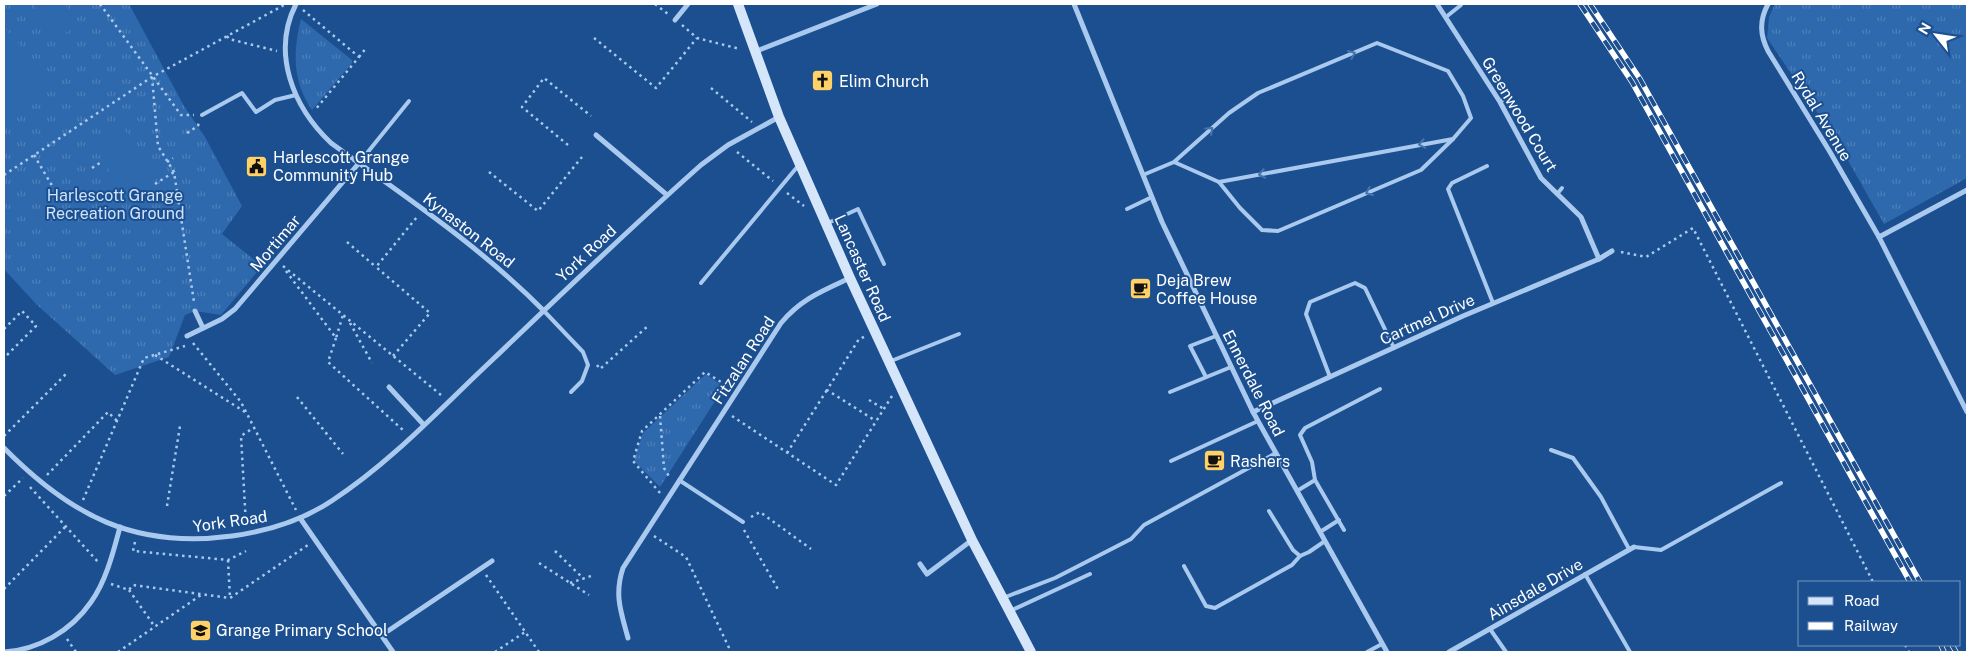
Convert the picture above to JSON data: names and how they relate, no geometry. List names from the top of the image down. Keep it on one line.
{"streets":{"street":["Greenwood Court","Rydal Avenue","Kynaston Road","Mortimar","York Road","Lancaster Road","Cartmel Drive","Fitzalan Road","Ennerdale Road","Ainsdale Drive"]},"crossings":[["Greenwood Court","Cartmel Drive"],["Kynaston Road","Mortimar"],["Kynaston Road","York Road"],["York Road","Lancaster Road"],["Lancaster Road","Fitzalan Road"],["Cartmel Drive","Ennerdale Road"]],"parks":["Harlescott Grange Recreation Ground"],"places":{"church":["Elim Church"],"public building":["Harlescott Grange Community Hub"],"cafe":["Deja Brew Coffee House","Rashers"],"school or university":["Grange Primary School"]},"legend":["Road","Railway"],"north":"top left"}
